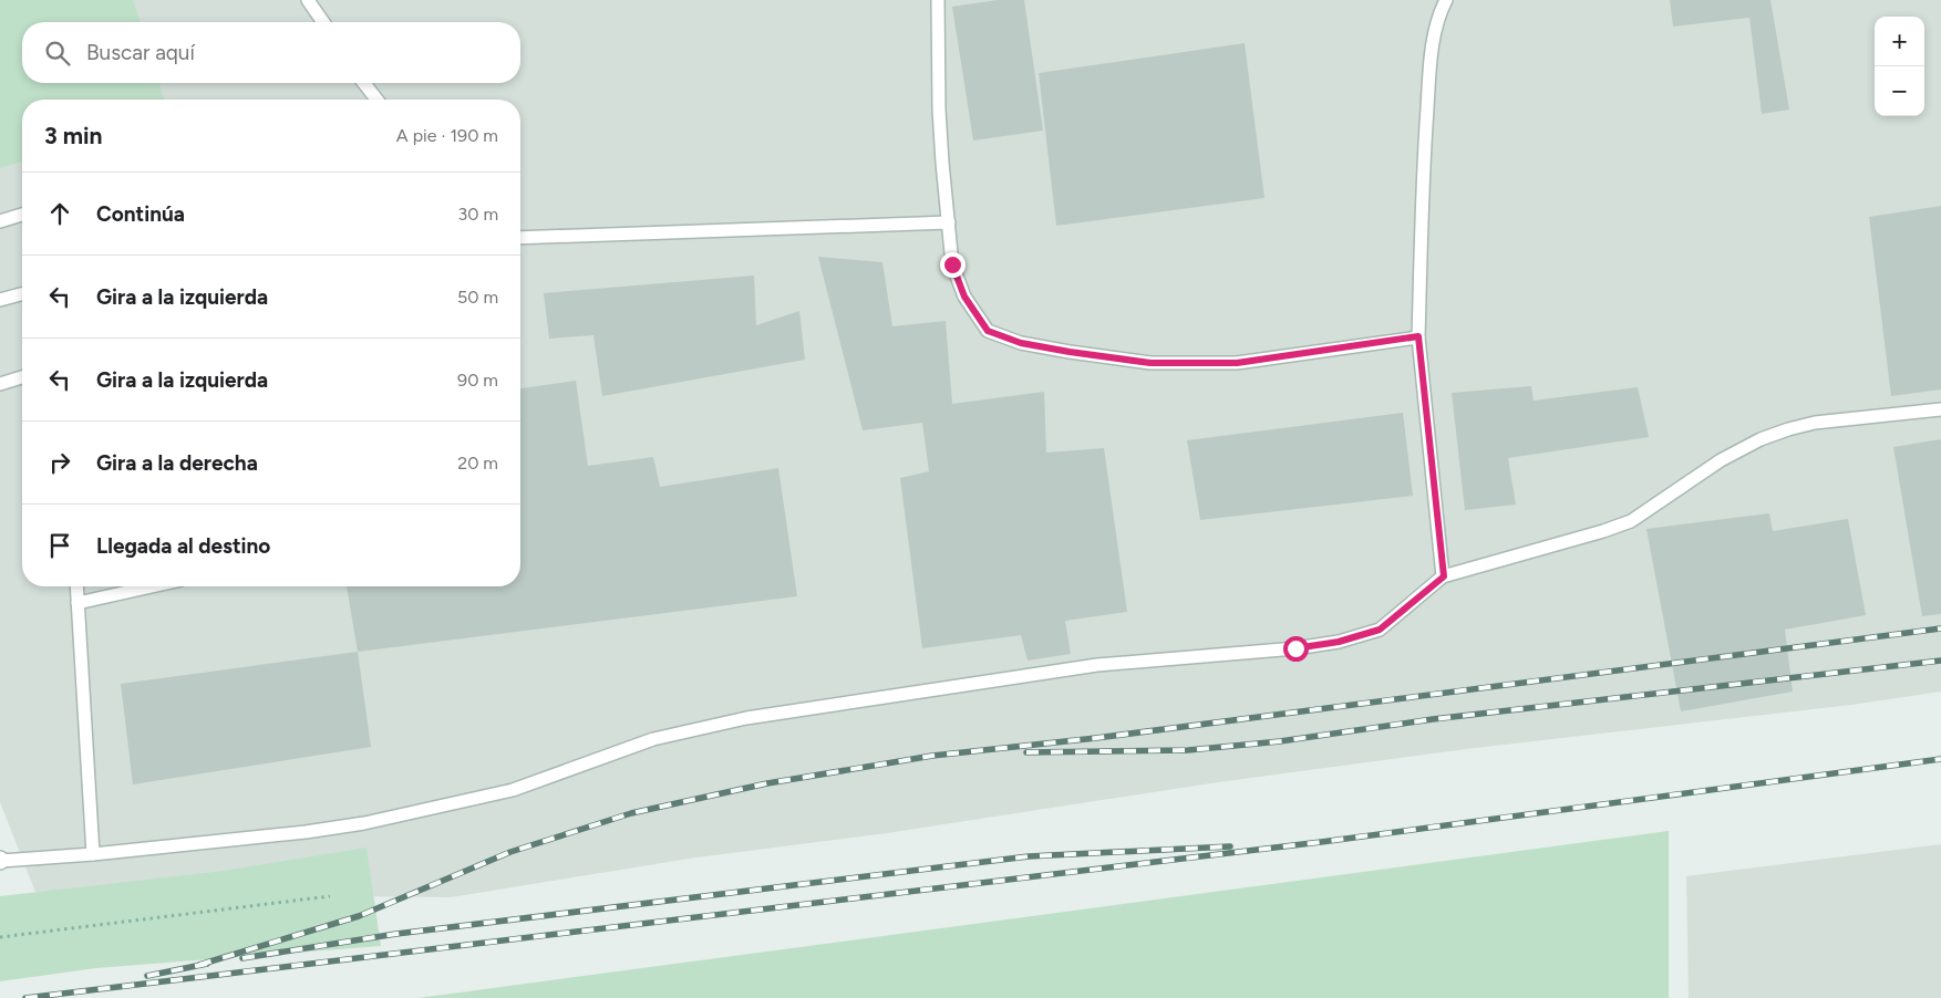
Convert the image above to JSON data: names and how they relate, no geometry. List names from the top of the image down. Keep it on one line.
{"page":{"map_buttons":["+","−"],"search":"Buscar aquí","heading":["3 min","A pie · 190 m"],"list":[["Continúa","30 m"],["Gira a la izquierda","50 m"],["Gira a la izquierda","90 m"],["Gira a la derecha","20 m"],"Llegada al destino"]}}
